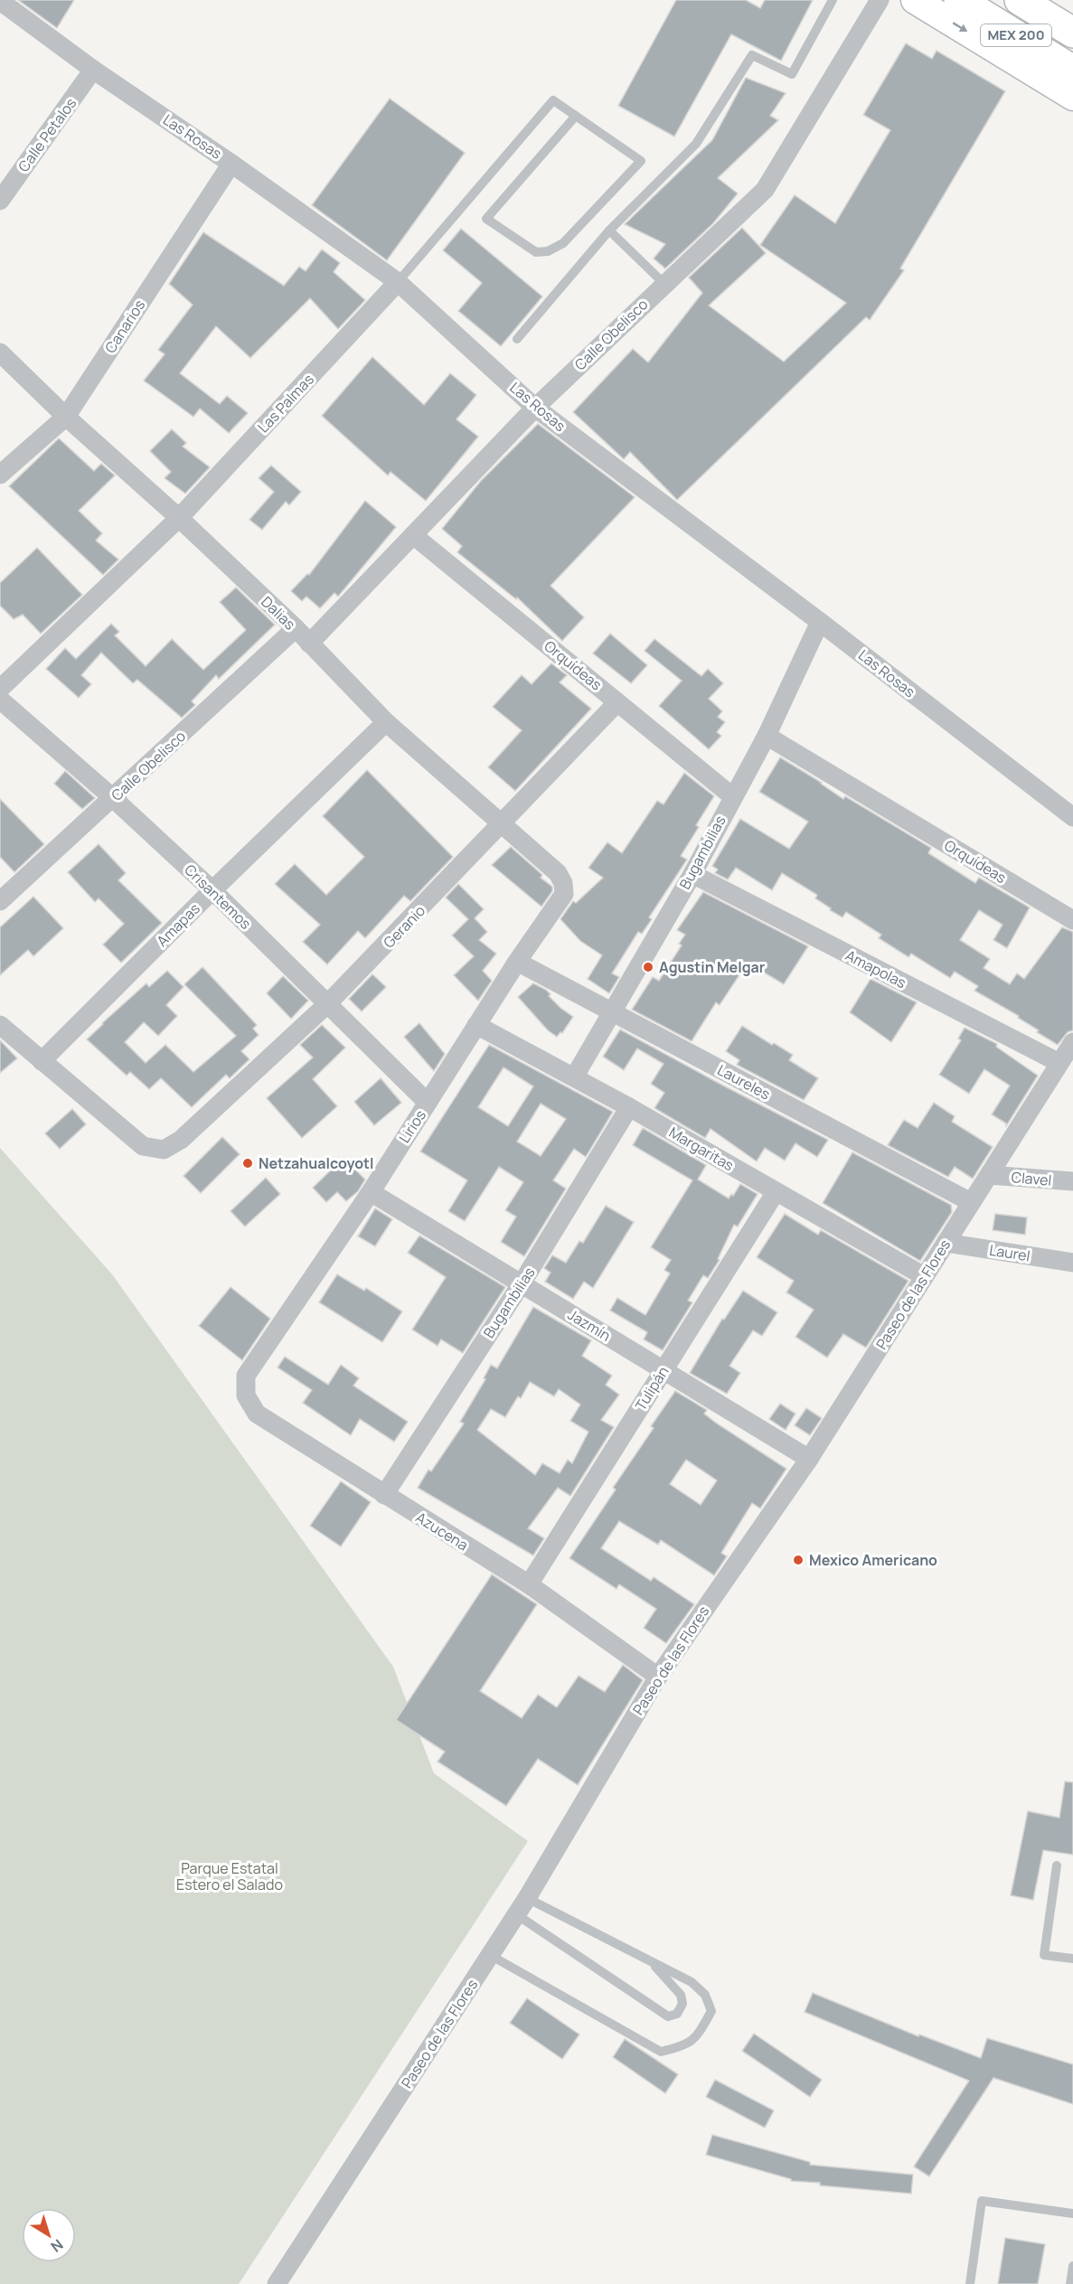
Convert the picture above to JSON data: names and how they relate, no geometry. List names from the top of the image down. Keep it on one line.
{"streets":{"highway":["MEX 200"],"street":["Calle Petalos","Las Rosas","Canarios","Calle Obelisco","Las Palmas","Dalias","Orquídeas","Bugambilias","Crisantemos","Amapas","Geranio","Amapolas","Laureles","Lirios","Margaritas","Clavel","Laurel","Paseo de las Flores","Jazmín","Tulipán","Azucena"]},"crossings":[["Calle Petalos","Las Rosas"],["Las Rosas","Canarios"],["Las Rosas","Calle Obelisco"],["Las Rosas","Las Palmas"],["Las Rosas","Bugambilias"],["Canarios","Dalias"],["Calle Obelisco","Dalias"],["Calle Obelisco","Orquídeas"],["Calle Obelisco","Crisantemos"],["Las Palmas","Dalias"],["Dalias","Amapas"],["Dalias","Geranio"],["Dalias","Lirios"],["Orquídeas","Bugambilias"],["Orquídeas","Geranio"],["Bugambilias","Amapolas"],["Bugambilias","Laureles"],["Bugambilias","Margaritas"],["Bugambilias","Jazmín"],["Bugambilias","Azucena"],["Crisantemos","Amapas"],["Crisantemos","Geranio"],["Crisantemos","Lirios"],["Amapas","Geranio"],["Amapolas","Paseo de las Flores"],["Laureles","Lirios"],["Laureles","Paseo de las Flores"],["Lirios","Margaritas"],["Lirios","Jazmín"],["Lirios","Azucena"],["Margaritas","Paseo de las Flores"],["Margaritas","Tulipán"],["Clavel","Paseo de las Flores"],["Laurel","Paseo de las Flores"],["Paseo de las Flores","Jazmín"],["Paseo de las Flores","Azucena"],["Jazmín","Tulipán"],["Tulipán","Azucena"]],"parks":["Parque Estatal Estero el Salado"],"places":["Agustin Melgar","Netzahualcoyotl","Mexico Americano"],"north":"bottom right"}
